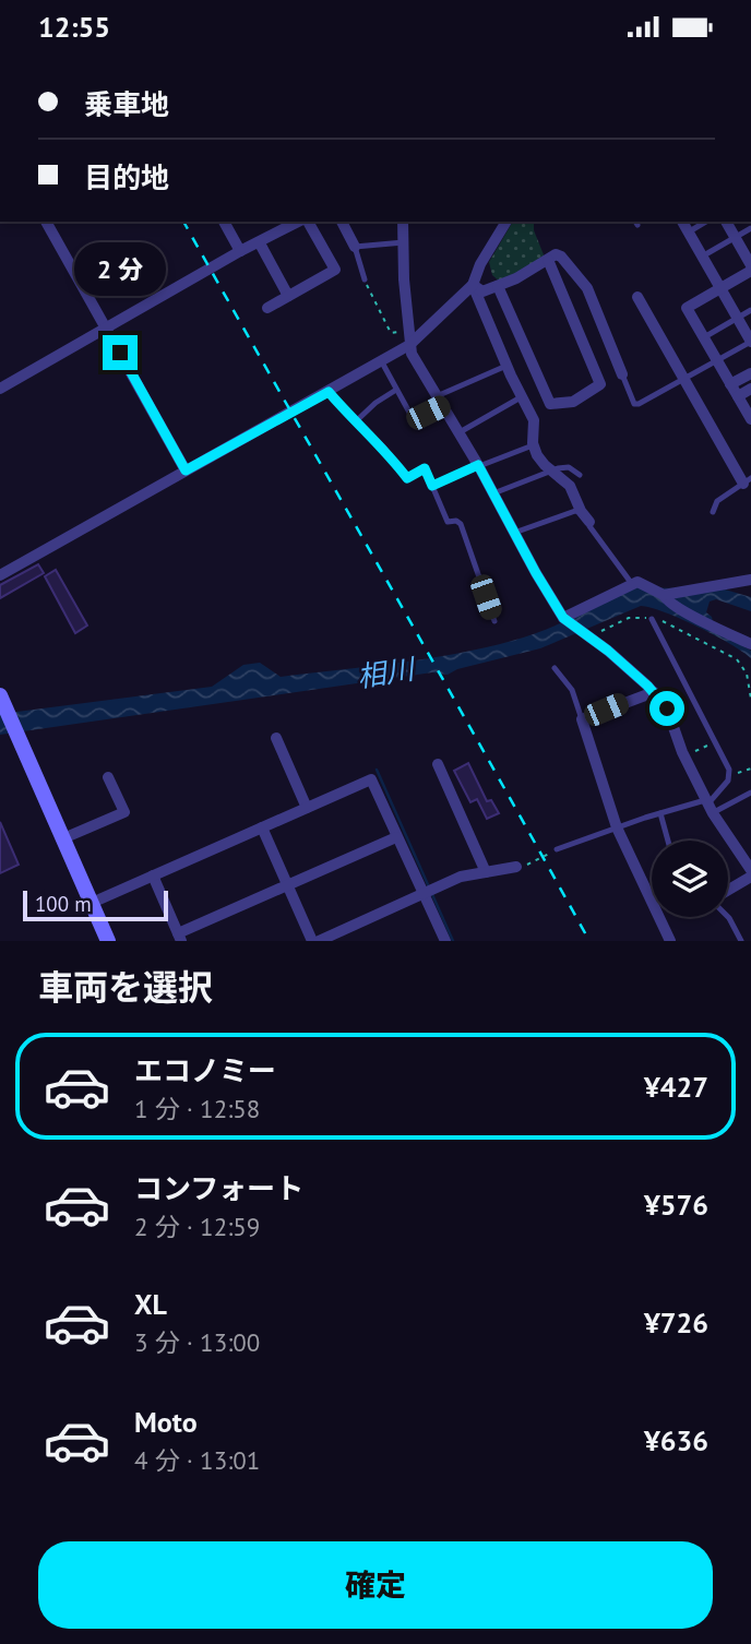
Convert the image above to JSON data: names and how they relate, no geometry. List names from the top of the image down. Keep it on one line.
{"water":["相川"],"scale_bar":"100 m","page":{"status":"12:55","banner":["乗車地","目的地"],"bubble":"2 分","scale":"100 m","heading":"車両を選択","list":[{"name":"エコノミー","note":"1 分 · 12:58","value":"¥427"},{"name":"コンフォート","note":"2 分 · 12:59","value":"¥576"},{"name":"XL","note":"3 分 · 13:00","value":"¥726"},{"name":"Moto","note":"4 分 · 13:01","value":"¥636"}],"buttons":"確定"}}
